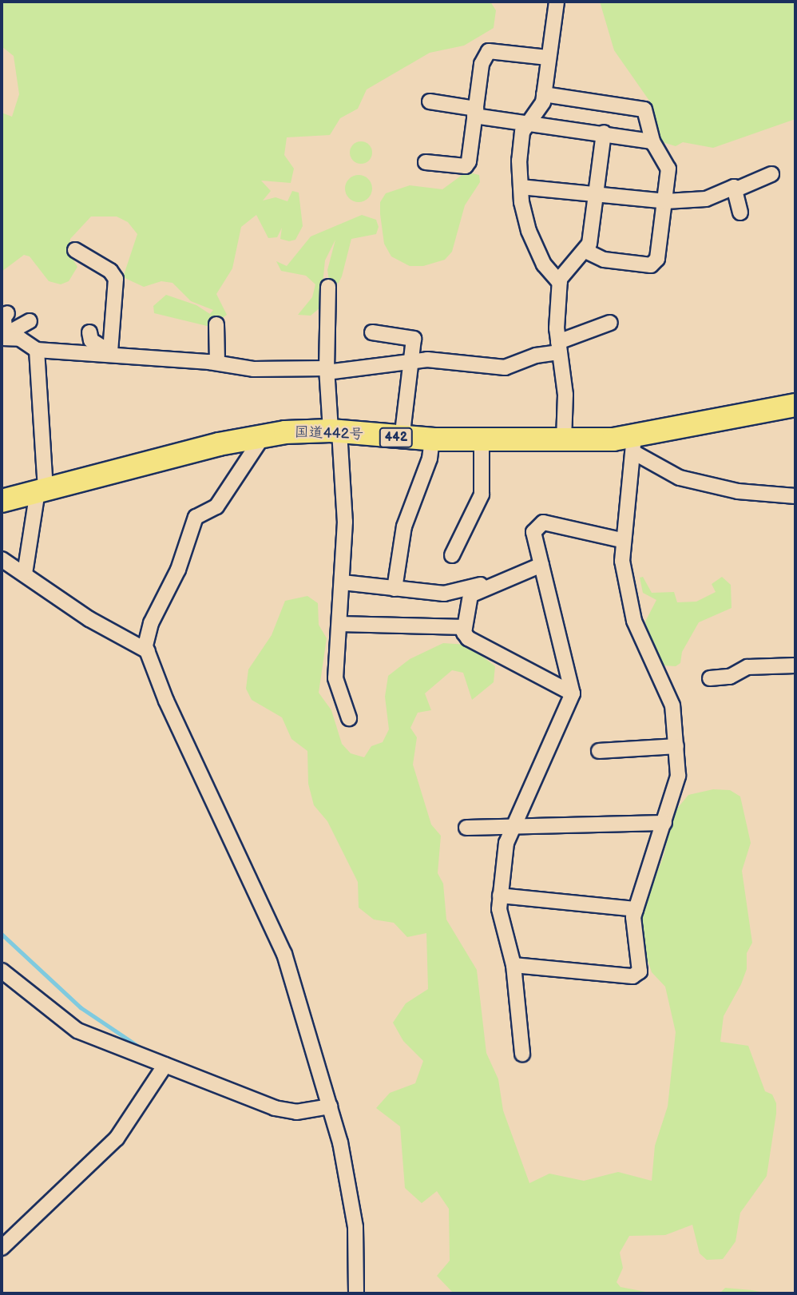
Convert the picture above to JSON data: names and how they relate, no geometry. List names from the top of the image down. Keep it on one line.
{"streets":{"highway":["国道442号","442"]}}
